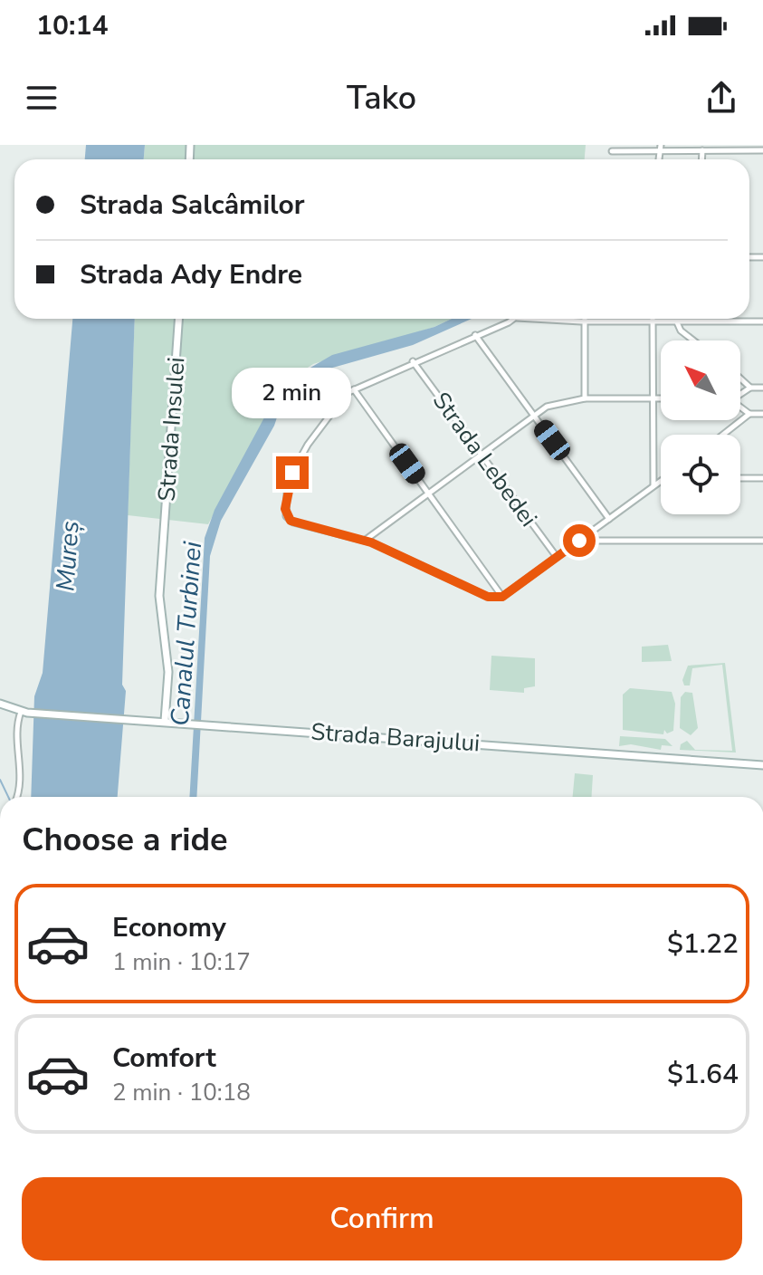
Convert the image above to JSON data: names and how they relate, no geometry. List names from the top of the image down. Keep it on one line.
{"streets":{"main road":["Strada Insulei","Strada Barajului"],"street":["Strada Lebedei"]},"crossings":[["Strada Insulei","Strada Barajului"]],"water":["Mureș","Canalul Turbinei"],"north":"top left","page":{"status":"10:14","header":"Tako","banner":["Strada Salcâmilor","Strada Ady Endre"],"bubble":"2 min","heading":"Choose a ride","list":[{"name":"Economy","note":"1 min · 10:17","value":"$1.22"},{"name":"Comfort","note":"2 min · 10:18","value":"$1.64"}],"buttons":"Confirm"}}
